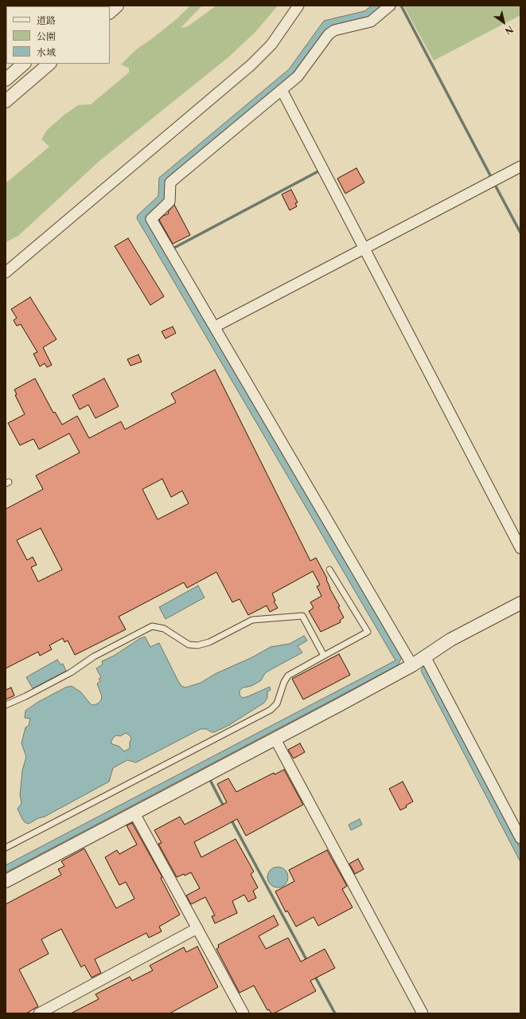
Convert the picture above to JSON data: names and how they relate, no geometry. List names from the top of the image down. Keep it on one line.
{"legend":["道路","公園","水域"],"north":"bottom right"}
